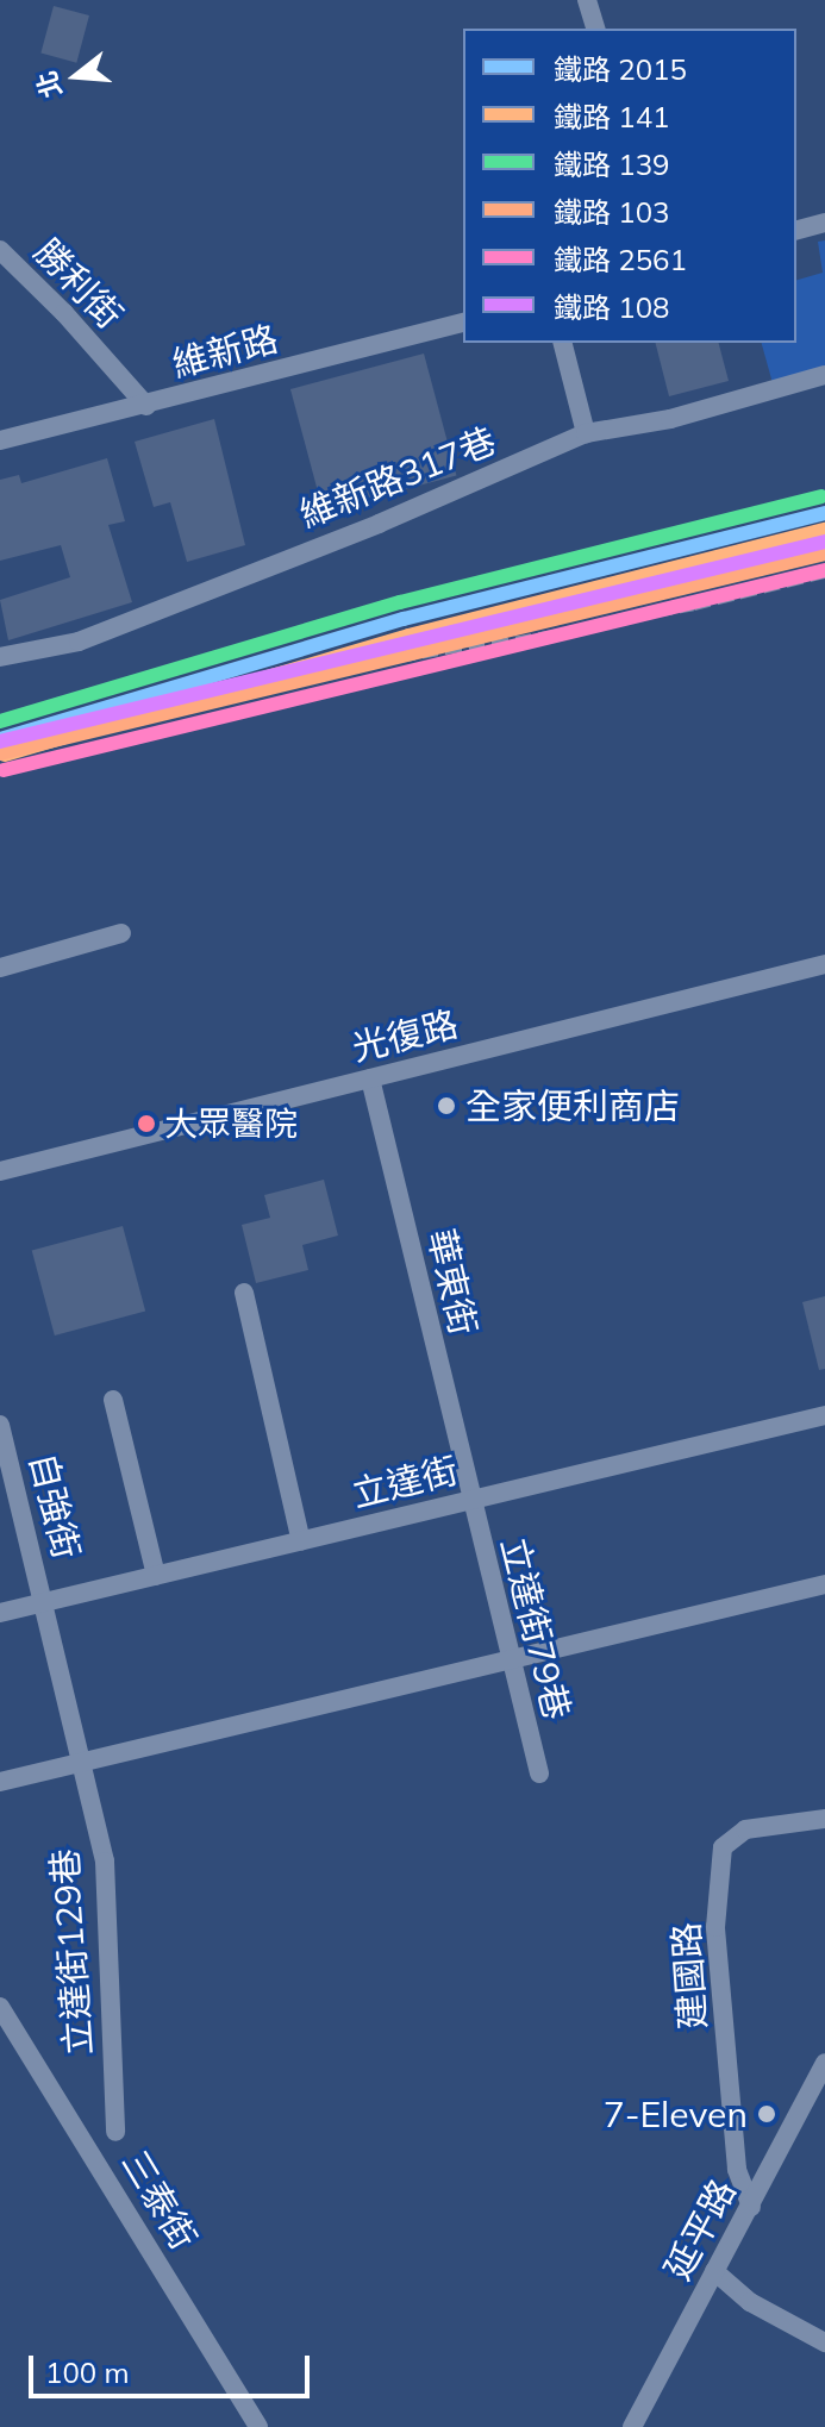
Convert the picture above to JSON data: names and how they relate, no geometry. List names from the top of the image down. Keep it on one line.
{"streets":{"street":["勝利街","維新路","維新路317巷","光復路","華東街","立達街","自強街","立達街79巷","立達街129巷","建國路","三泰街","延平路"]},"crossings":[["勝利街","維新路"],["光復路","華東街"],["華東街","立達街"],["華東街","立達街79巷"],["立達街","自強街"],["立達街","立達街79巷"],["立達街","立達街129巷"],["自強街","立達街129巷"],["建國路","延平路"]],"places":["全家便利商店","大眾醫院","7-Eleven"],"lines":["rail line 139","rail line 2015","rail line 141","rail line 108","rail line 103","rail line 2561"],"legend":["鐵路 2015","鐵路 141","鐵路 139","鐵路 103","鐵路 2561","鐵路 108"],"scale_bar":"100 m","north":"left"}
